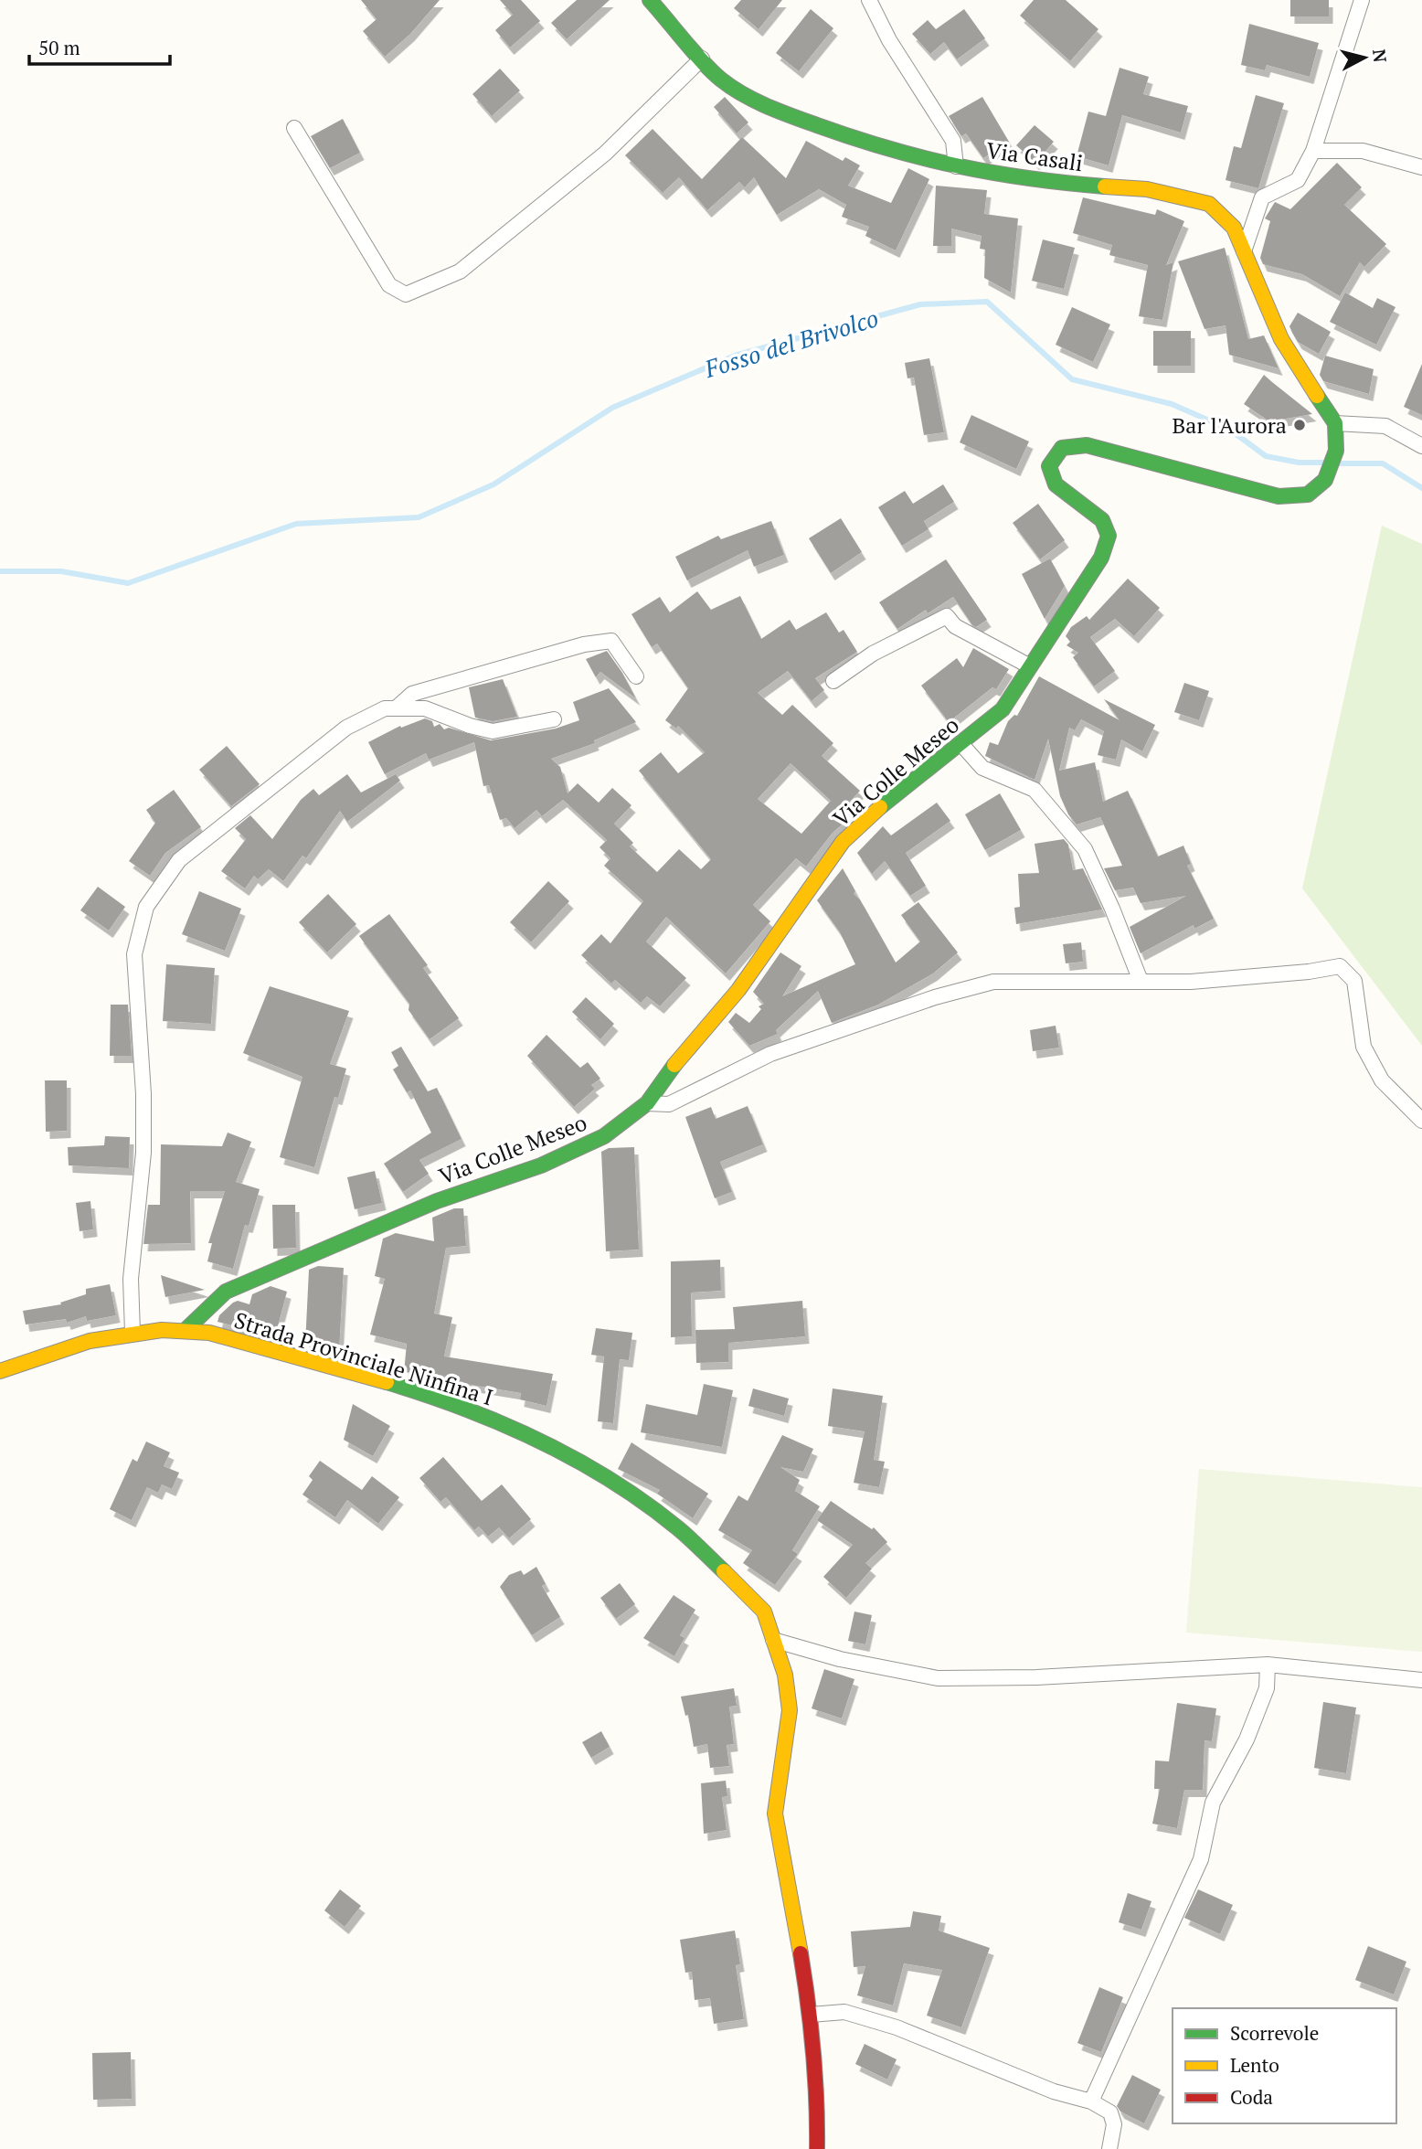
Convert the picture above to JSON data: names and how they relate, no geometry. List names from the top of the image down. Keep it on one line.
{"streets":{"street":["Via Casali","Via Colle Meseo","Strada Provinciale Ninfina I"]},"crossings":[["Via Casali","Via Colle Meseo"],["Via Colle Meseo","Strada Provinciale Ninfina I"]],"water":["Fosso del Brivolco"],"places":["Bar l'Aurora"],"legend":["Scorrevole","Lento","Coda"],"scale_bar":"50 m","north":"right"}
